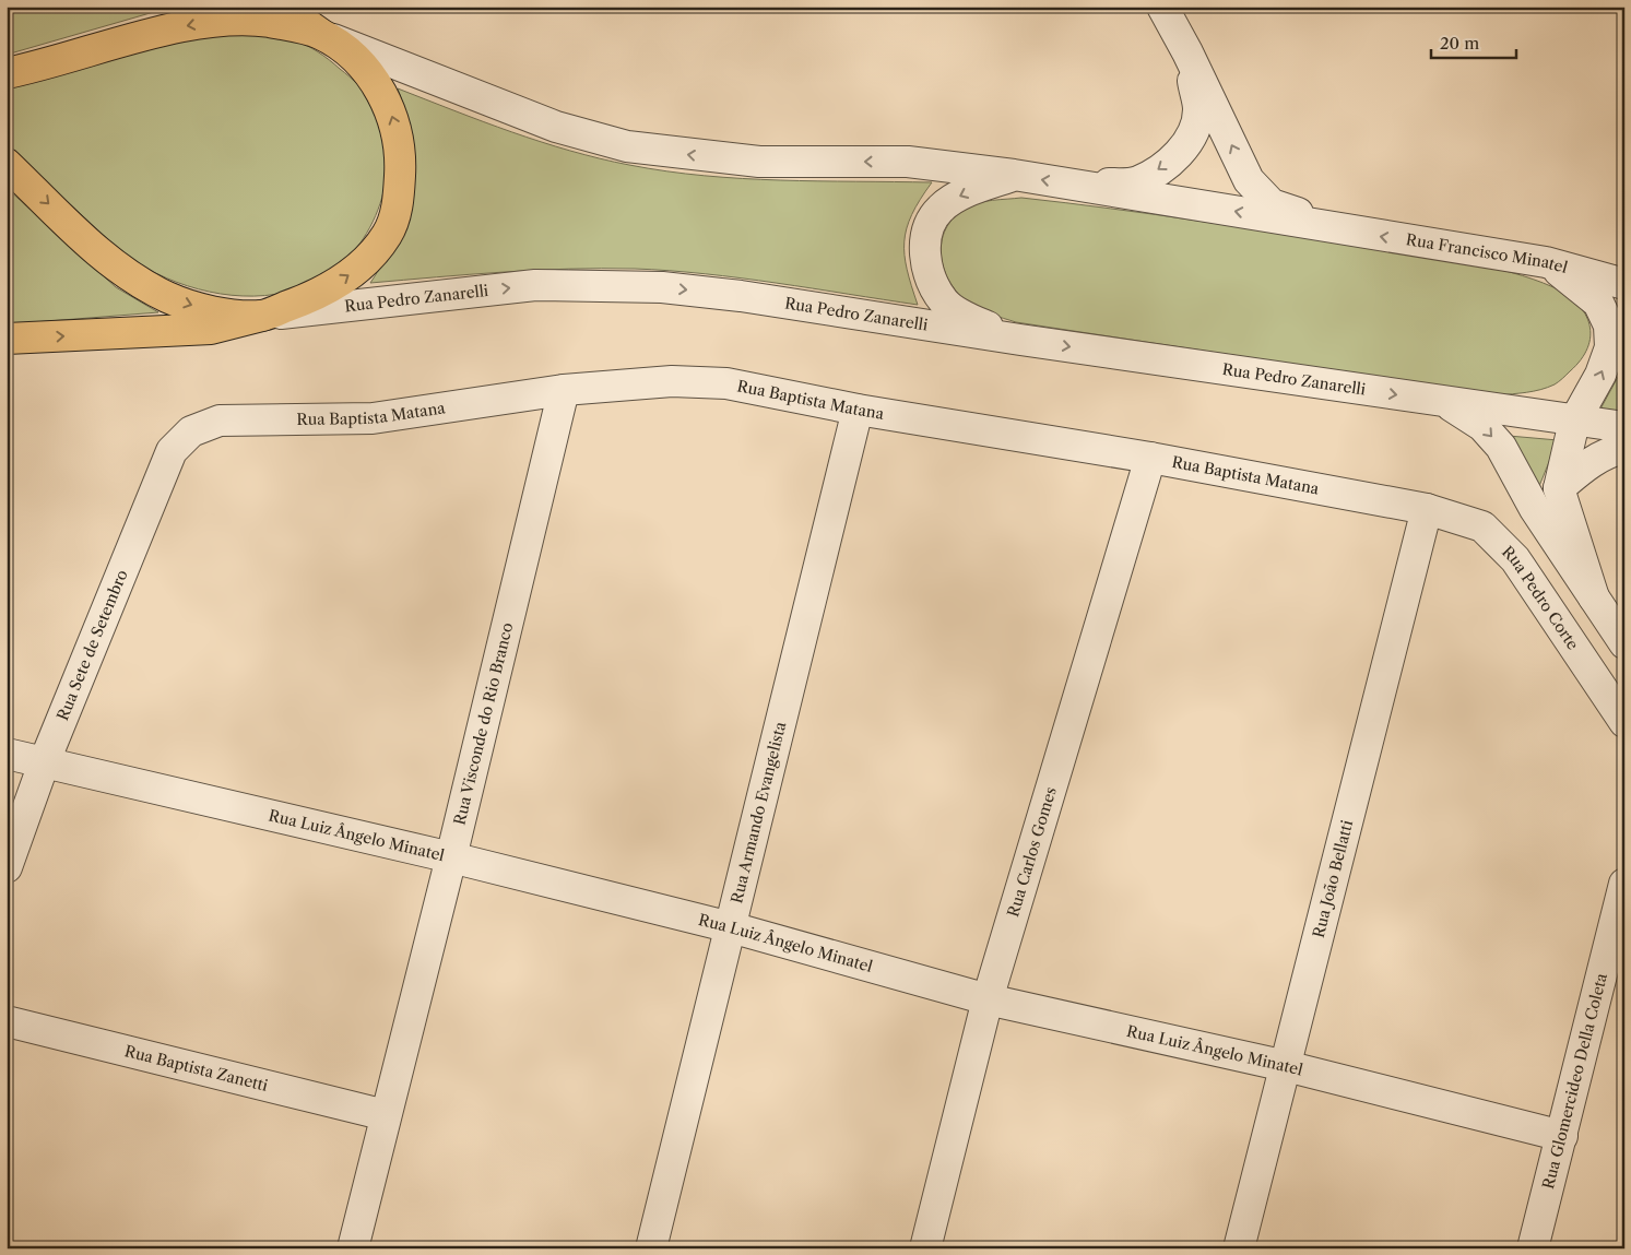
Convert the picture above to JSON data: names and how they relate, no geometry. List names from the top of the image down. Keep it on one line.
{"streets":{"street":["Rua Francisco Minatel","Rua Pedro Zanarelli","Rua Baptista Matana","Rua Pedro Corte","Rua Sete de Setembro","Rua Visconde do Rio Branco","Rua Armando Evangelista","Rua Luiz Ângelo Minatel","Rua Carlos Gomes","Rua João Bellatti","Rua Baptista Zanetti","Rua Glomercideo Della Coleta"]},"crossings":[["Rua Baptista Matana","Rua Pedro Corte"],["Rua Baptista Matana","Rua Sete de Setembro"],["Rua Baptista Matana","Rua Visconde do Rio Branco"],["Rua Baptista Matana","Rua Armando Evangelista"],["Rua Baptista Matana","Rua Carlos Gomes"],["Rua Baptista Matana","Rua João Bellatti"],["Rua Pedro Corte","Rua João Bellatti"],["Rua Sete de Setembro","Rua Luiz Ângelo Minatel"],["Rua Visconde do Rio Branco","Rua Luiz Ângelo Minatel"],["Rua Visconde do Rio Branco","Rua Baptista Zanetti"],["Rua Armando Evangelista","Rua Luiz Ângelo Minatel"],["Rua Luiz Ângelo Minatel","Rua Carlos Gomes"],["Rua Luiz Ângelo Minatel","Rua João Bellatti"],["Rua Luiz Ângelo Minatel","Rua Glomercideo Della Coleta"]],"scale_bar":"20 m"}
